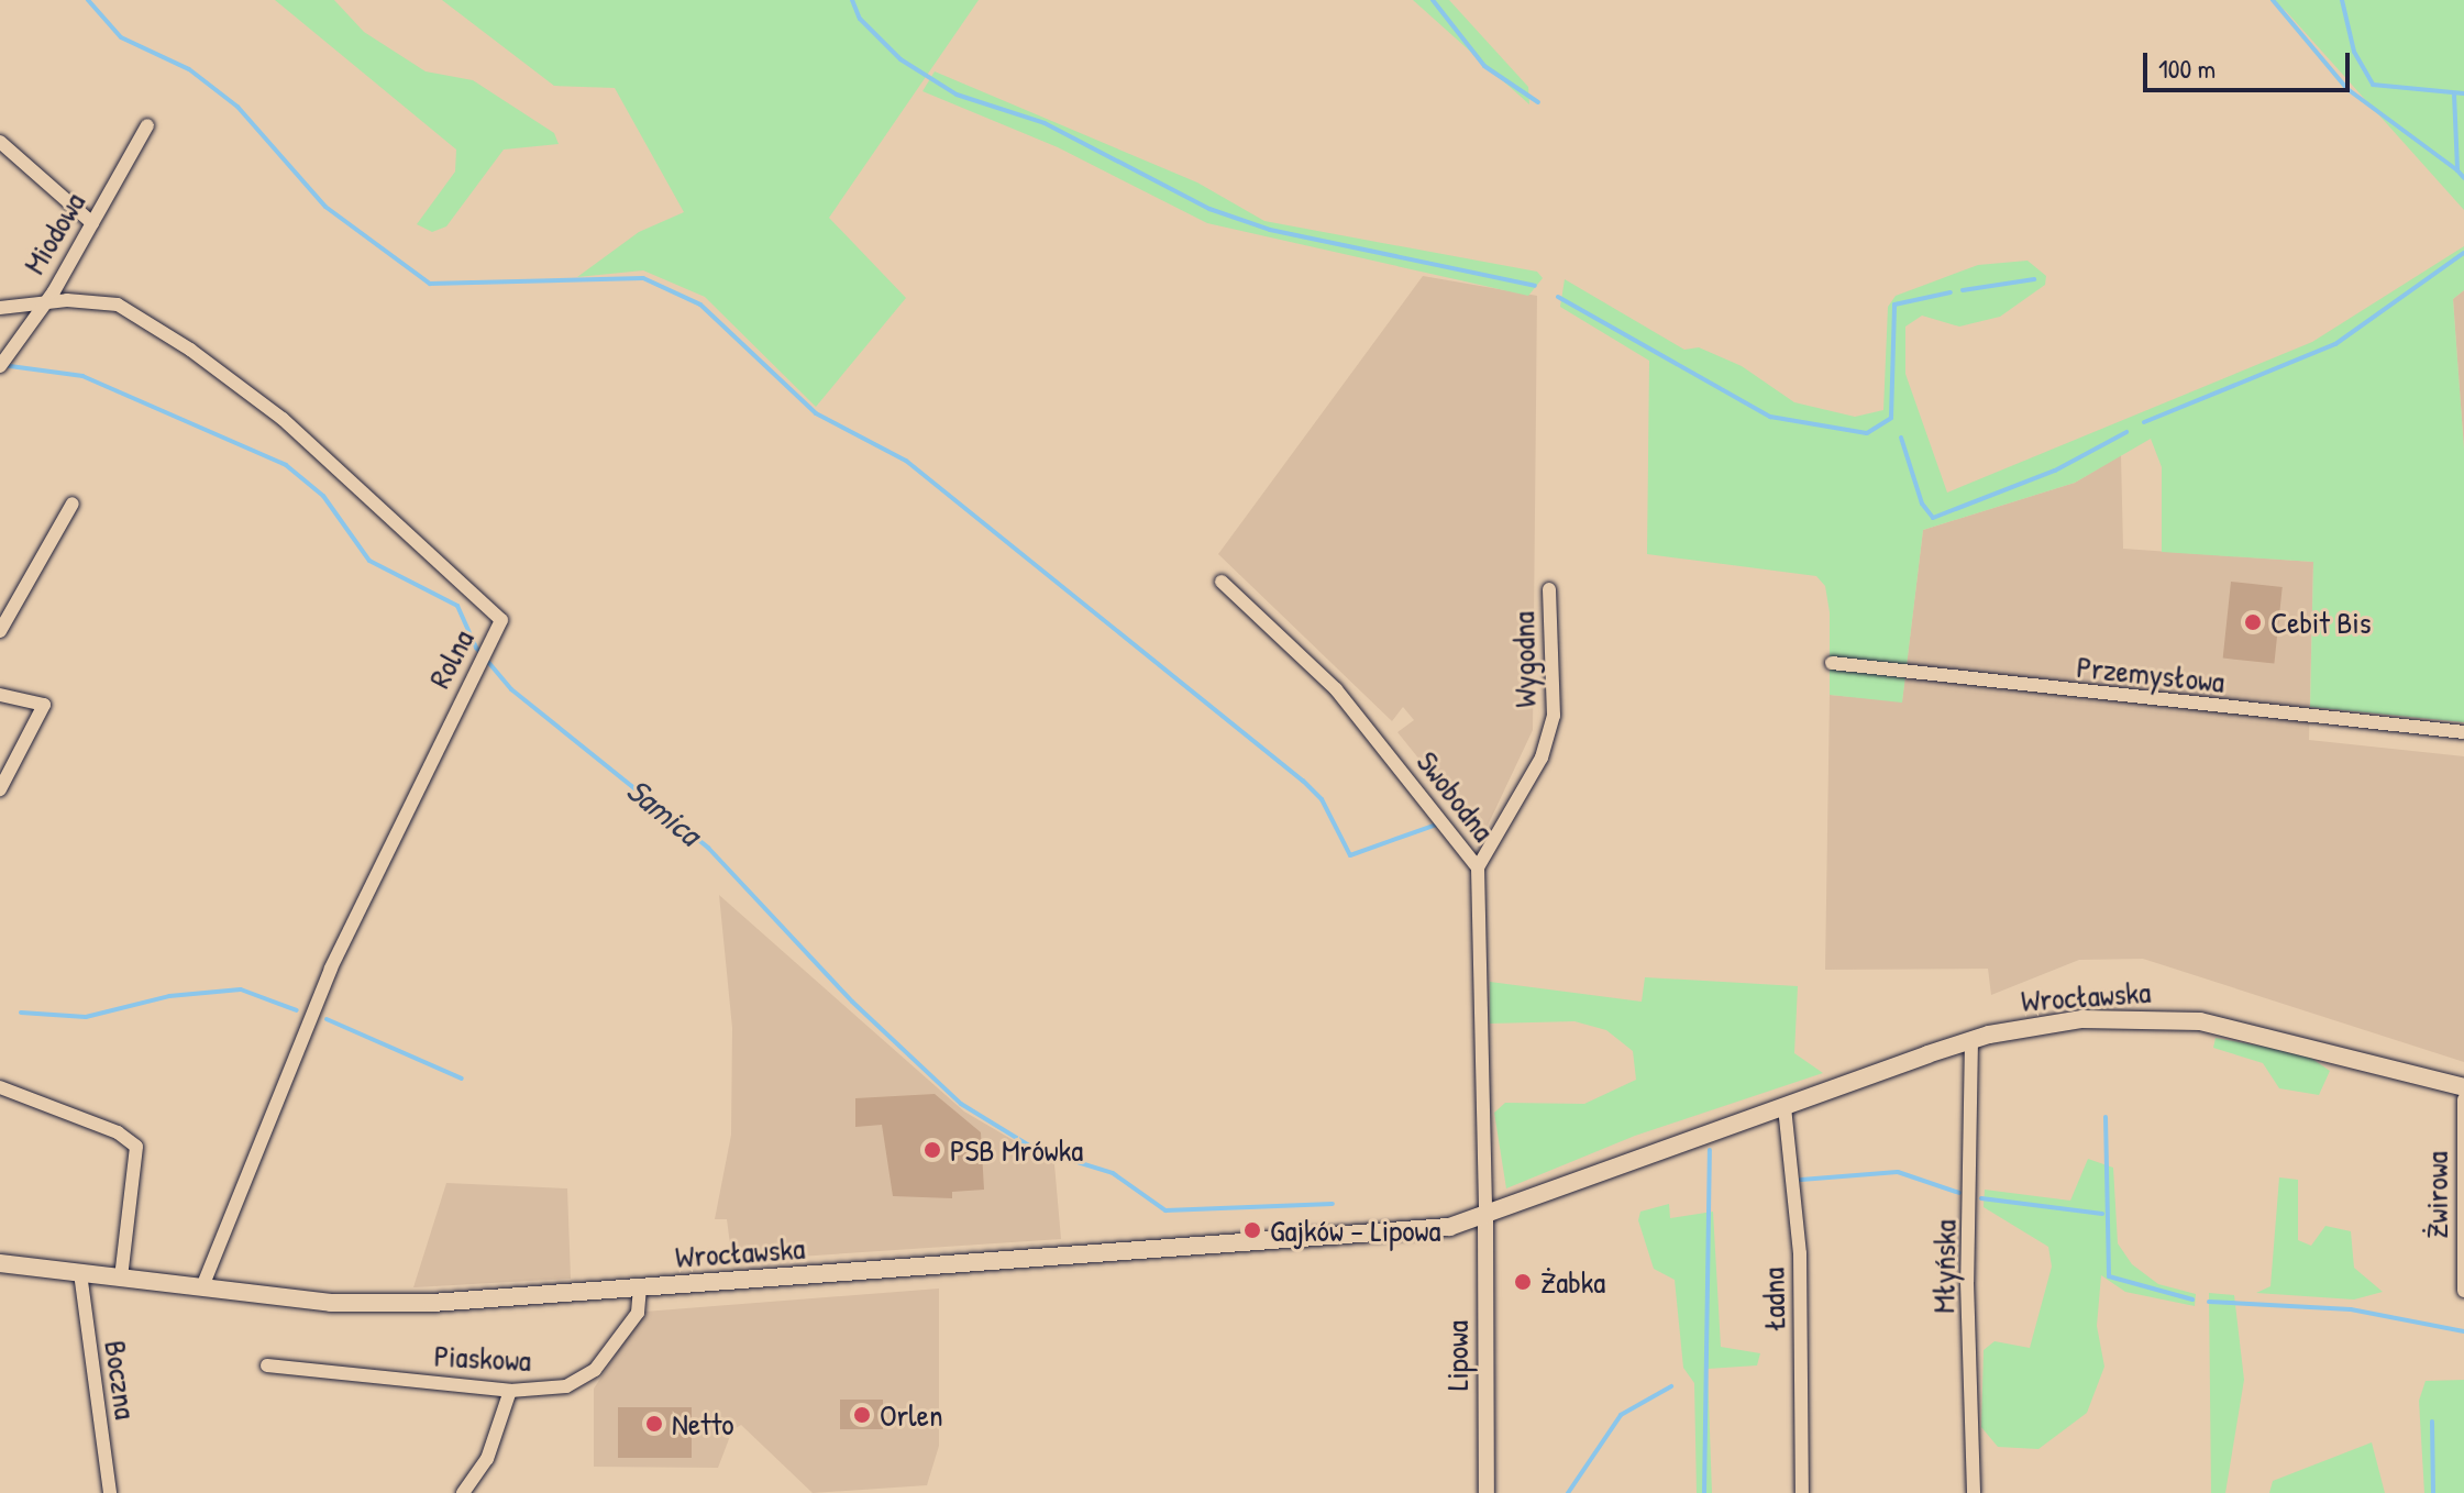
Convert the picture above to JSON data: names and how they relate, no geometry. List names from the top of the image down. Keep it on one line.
{"streets":{"main road":["Wrocławska"],"street":["Miodowa","Rolna","Wygodna","Przemysłowa","Swobodna","Żwirowa","Młyńska","Ładna","Lipowa","Piaskowa","Boczna"]},"crossings":[["Miodowa","Rolna"],["Rolna","Wrocławska"],["Wygodna","Swobodna"],["Swobodna","Wrocławska"],["Swobodna","Lipowa"],["Wrocławska","Młyńska"],["Wrocławska","Ładna"],["Wrocławska","Lipowa"],["Wrocławska","Piaskowa"],["Wrocławska","Boczna"]],"water":["Samica"],"places":["Cebit Bis","PSB Mrówka","Gajków – Lipowa","Żabka","Orlen","Netto"],"scale_bar":"100 m"}
